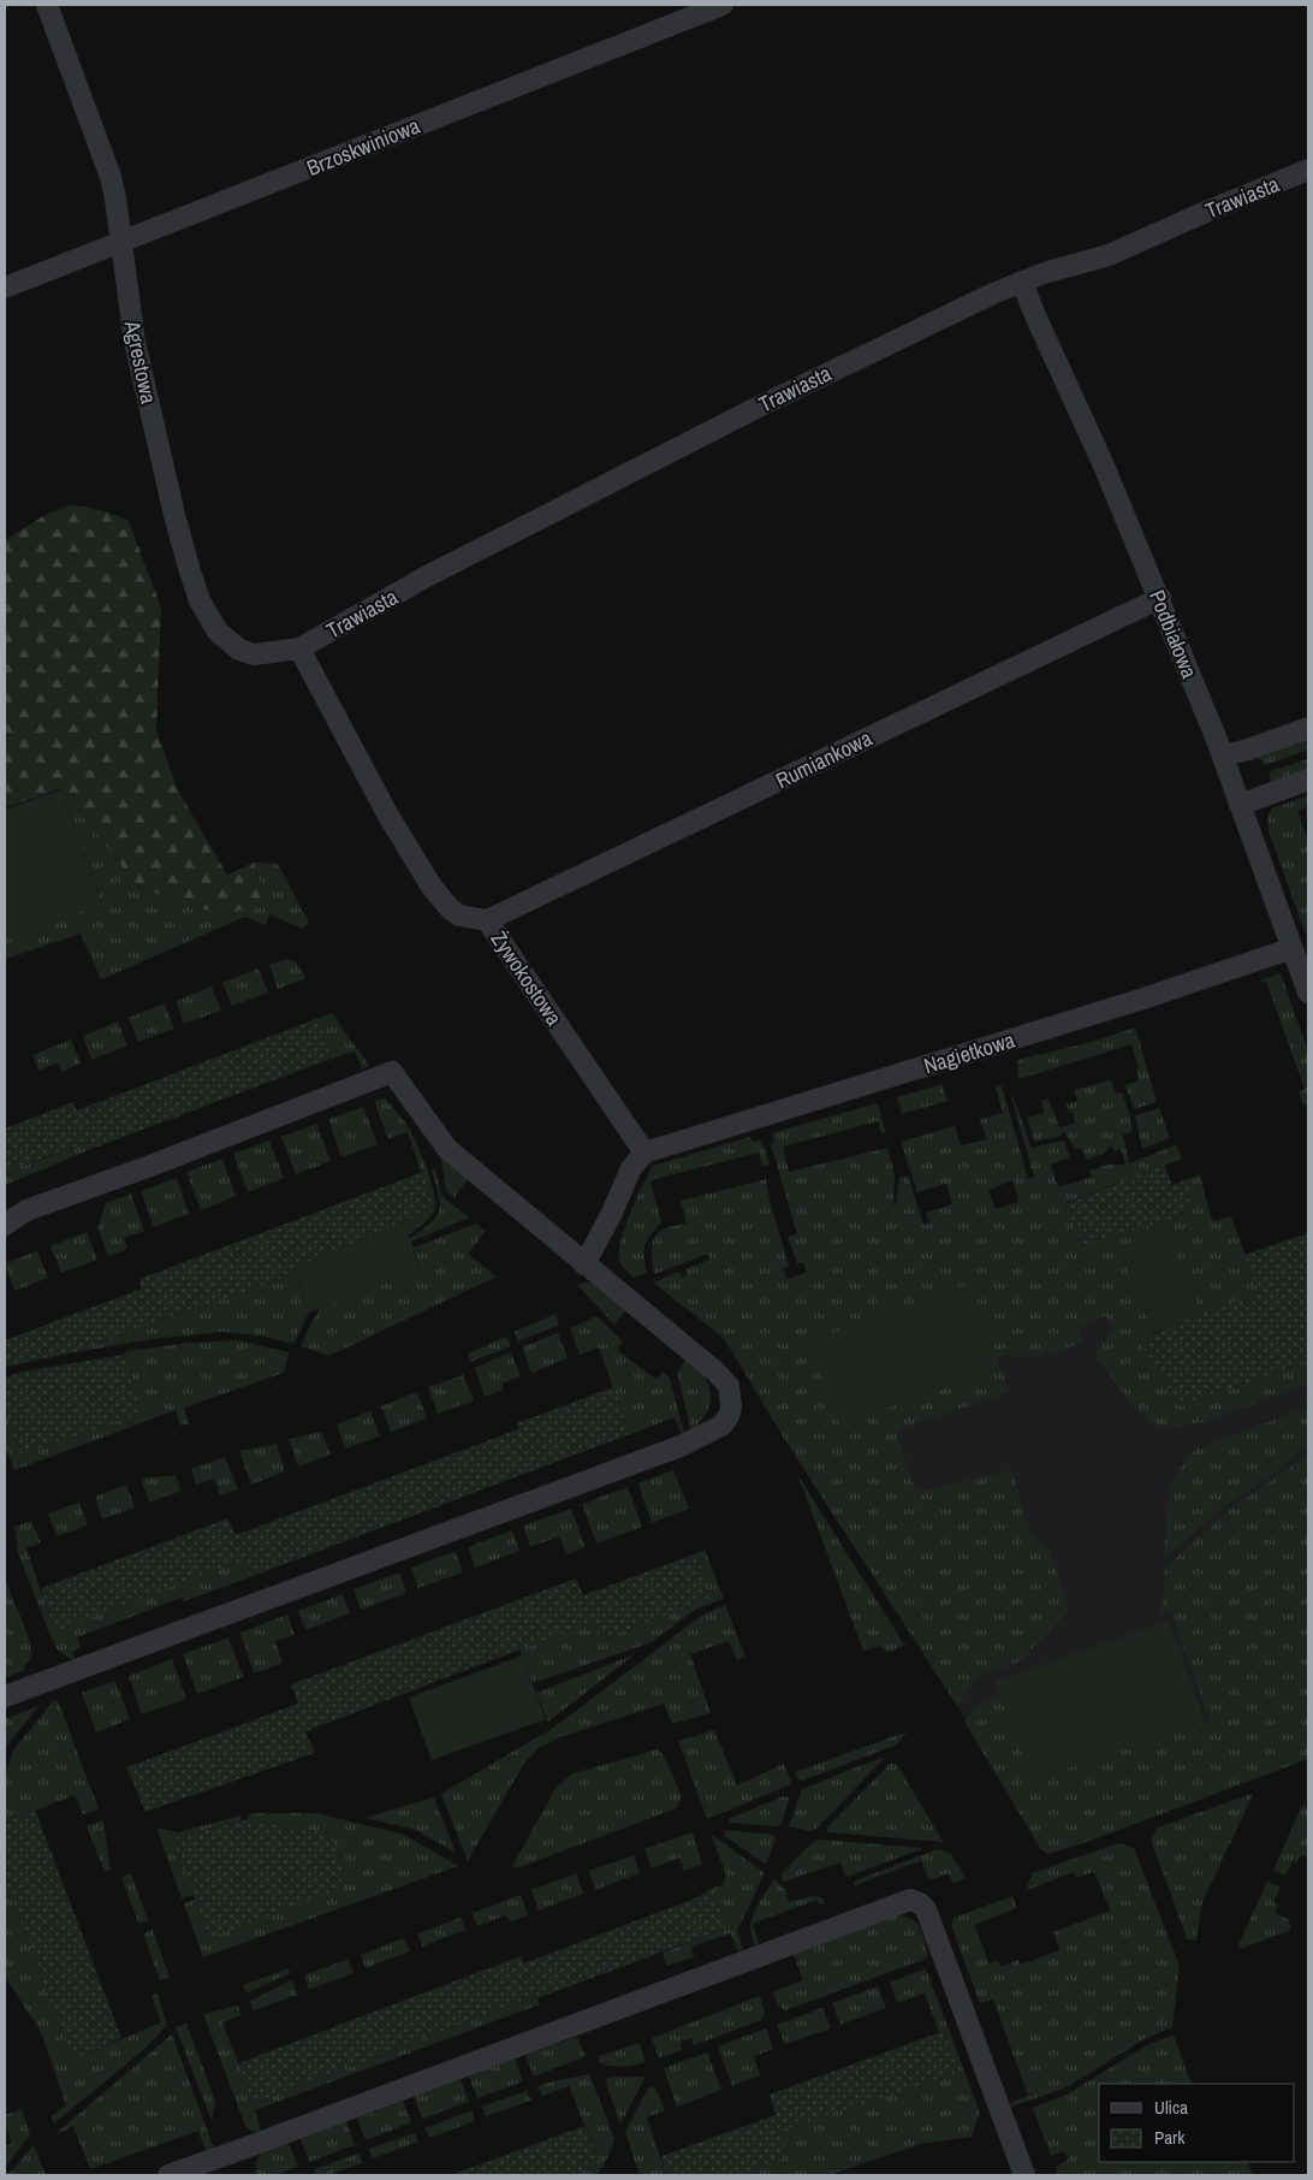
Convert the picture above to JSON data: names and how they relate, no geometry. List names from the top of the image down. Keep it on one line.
{"streets":{"street":["Brzoskwiniowa","Trawiasta","Agrestowa","Podbiałowa","Rumiankowa","Żywokostowa","Nagietkowa"]},"crossings":[["Brzoskwiniowa","Agrestowa"],["Trawiasta","Agrestowa"],["Trawiasta","Podbiałowa"],["Trawiasta","Żywokostowa"],["Agrestowa","Żywokostowa"],["Podbiałowa","Rumiankowa"],["Podbiałowa","Nagietkowa"],["Rumiankowa","Żywokostowa"],["Żywokostowa","Nagietkowa"]],"legend":["Ulica","Park"]}
